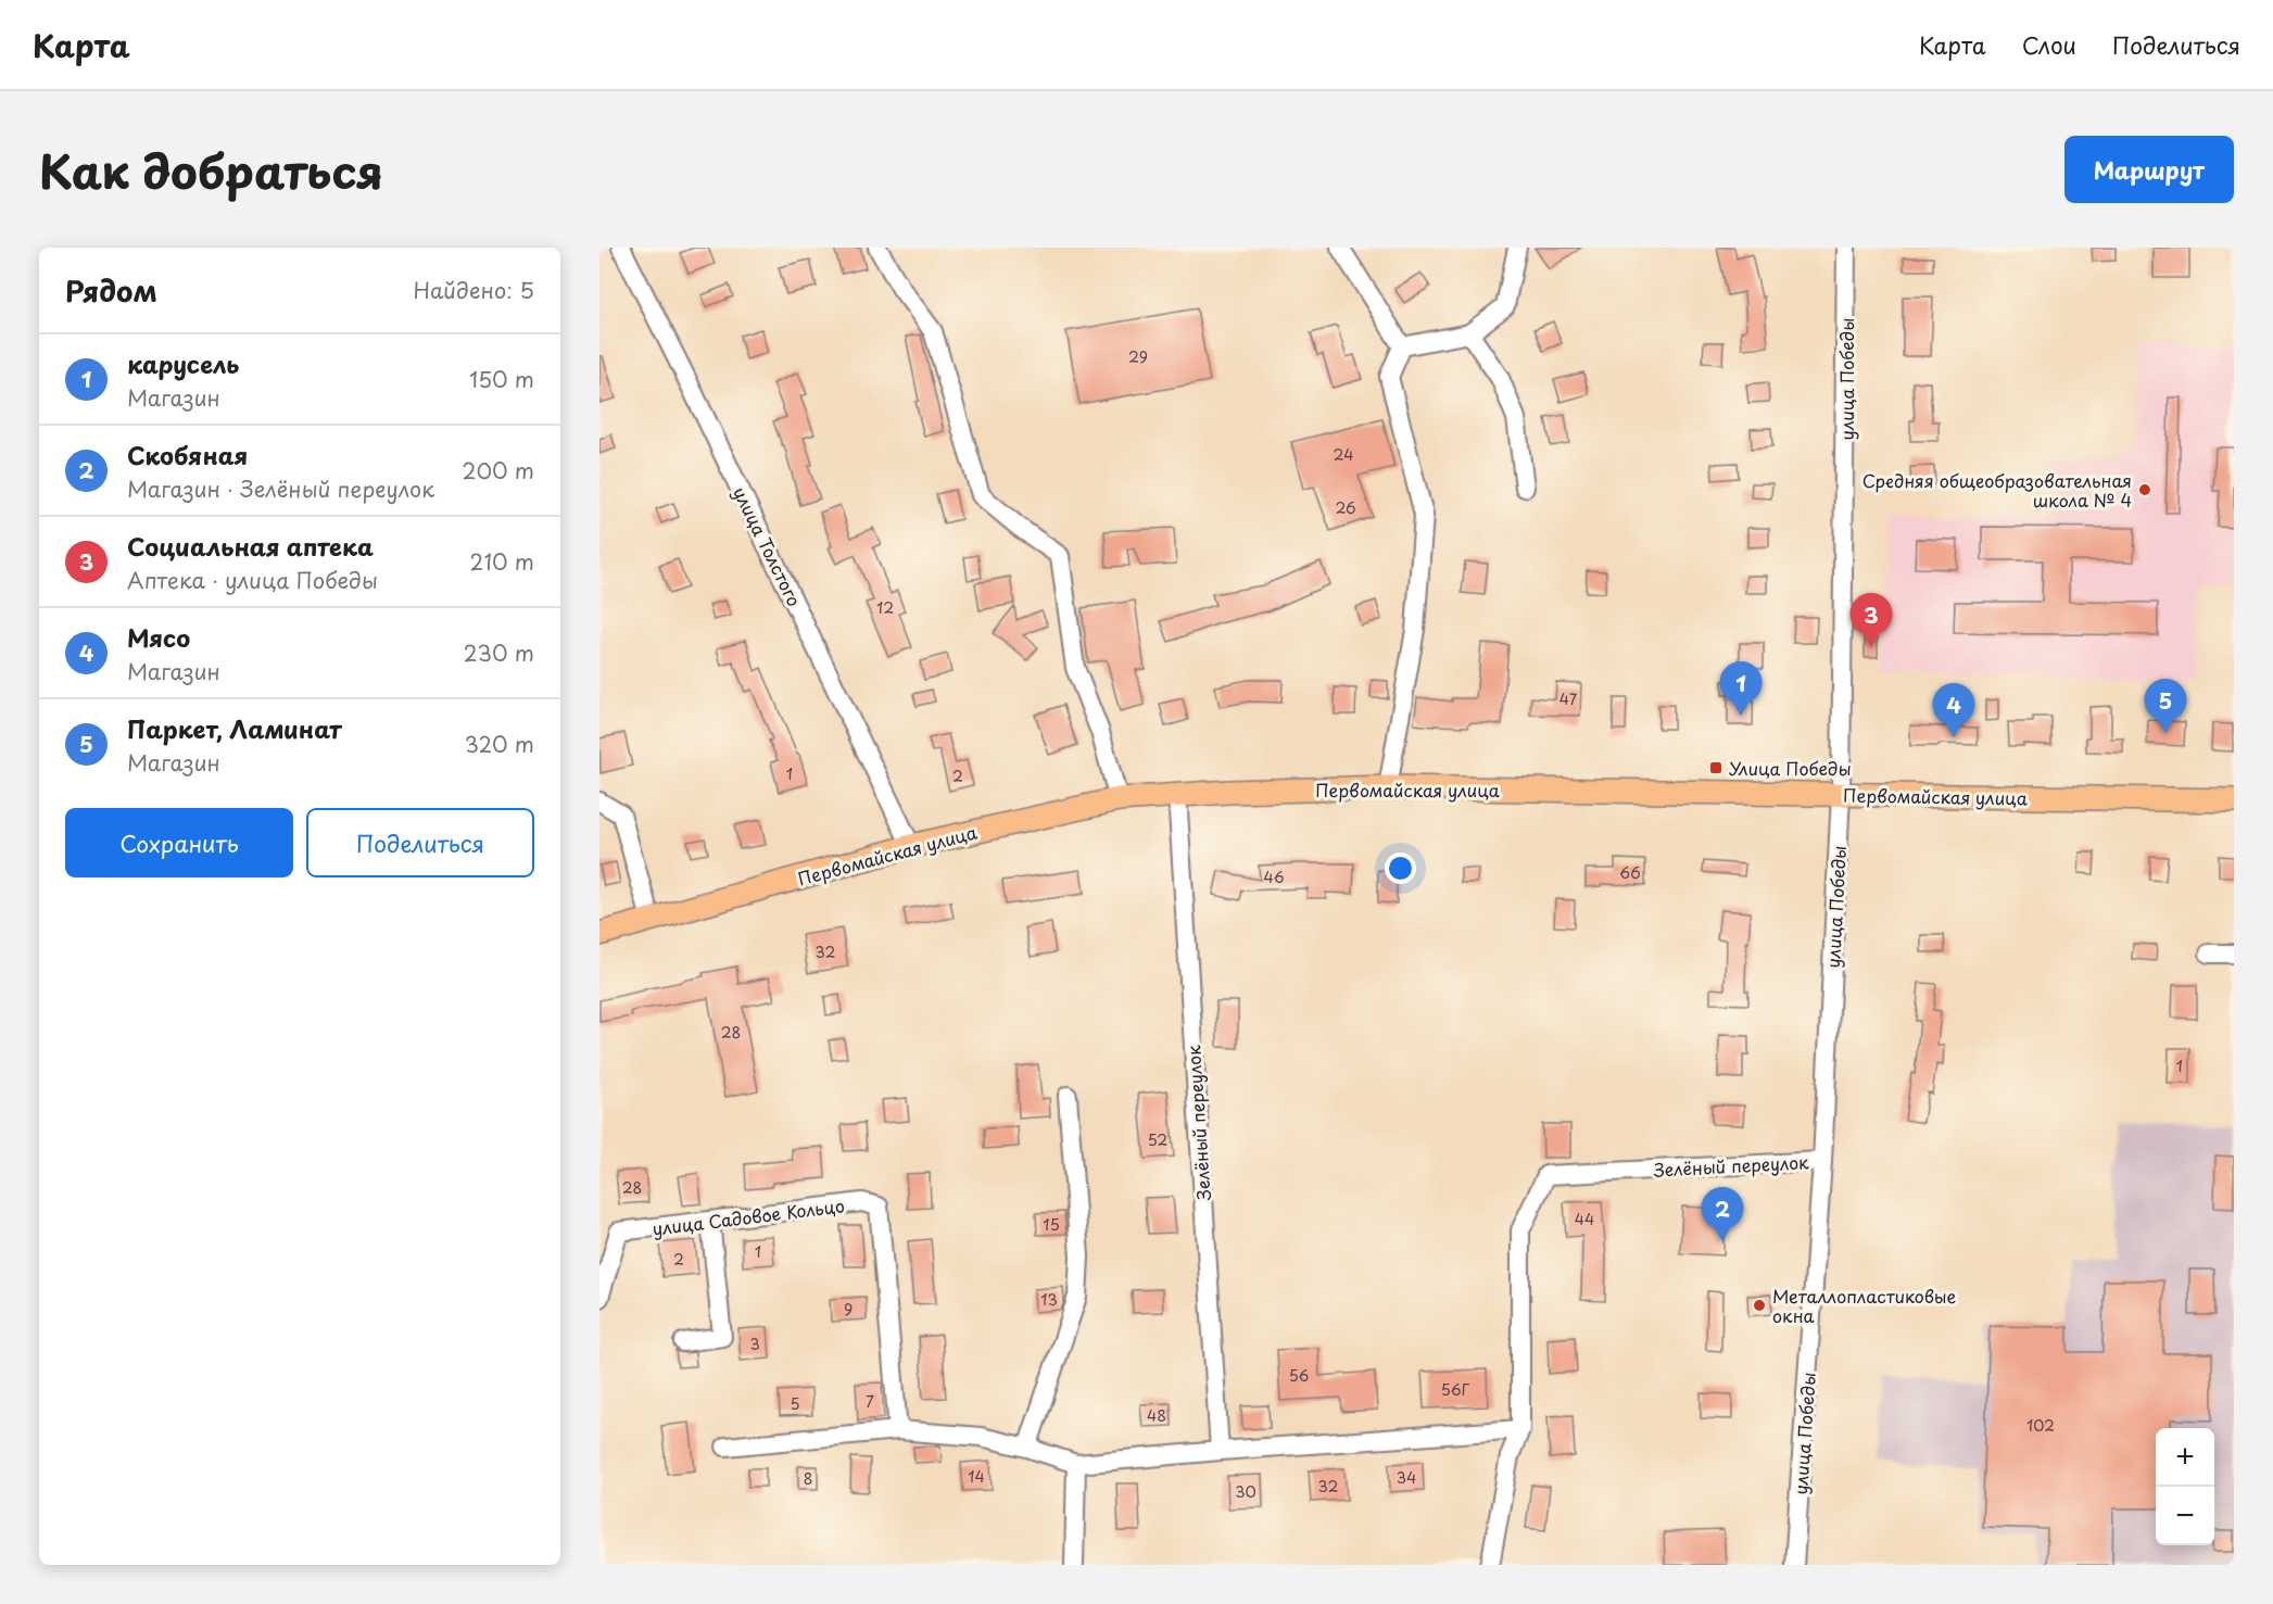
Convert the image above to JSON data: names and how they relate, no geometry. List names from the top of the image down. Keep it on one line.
{"streets":{"main road":["Первомайская улица"],"street":["улица Победы","улица Толстого","Зелёный переулок","улица Садовое Кольцо"]},"crossings":[["улица Победы","Первомайская улица"],["улица Победы","Зелёный переулок"],["улица Толстого","Первомайская улица"],["Первомайская улица","Зелёный переулок"]],"places":{"other":["Средняя общеобразовательная школа № 4","Металлопластиковые окна"],"transit":["Улица Победы"]},"house_numbers":["29","24","26","12","47","1","2","66","46","32","28","1","52","28","44","15","1","2","13","9","3","56","56Г","7","5","48","102","14","34","8","32","30"],"page":{"header":"Карта","nav":["Карта","Слои","Поделиться"],"title":"Как добраться","buttons":["Маршрут",["Сохранить","Поделиться"]],"heading":["Рядом","Найдено: 5"],"list":[{"mark":"1","name":"карусель","note":"Магазин","value":"150 m"},{"mark":"2","name":"Скобяная","note":"Магазин · Зелёный переулок","value":"200 m"},{"mark":"3","name":"Социальная аптека","note":"Аптека · улица Победы","value":"210 m"},{"mark":"4","name":"Мясо","note":"Магазин","value":"230 m"},{"mark":"5","name":"Паркет, Ламинат","note":"Магазин","value":"320 m"}],"pins":["3","1","5","4","2"],"map_buttons":["+","−"]}}
